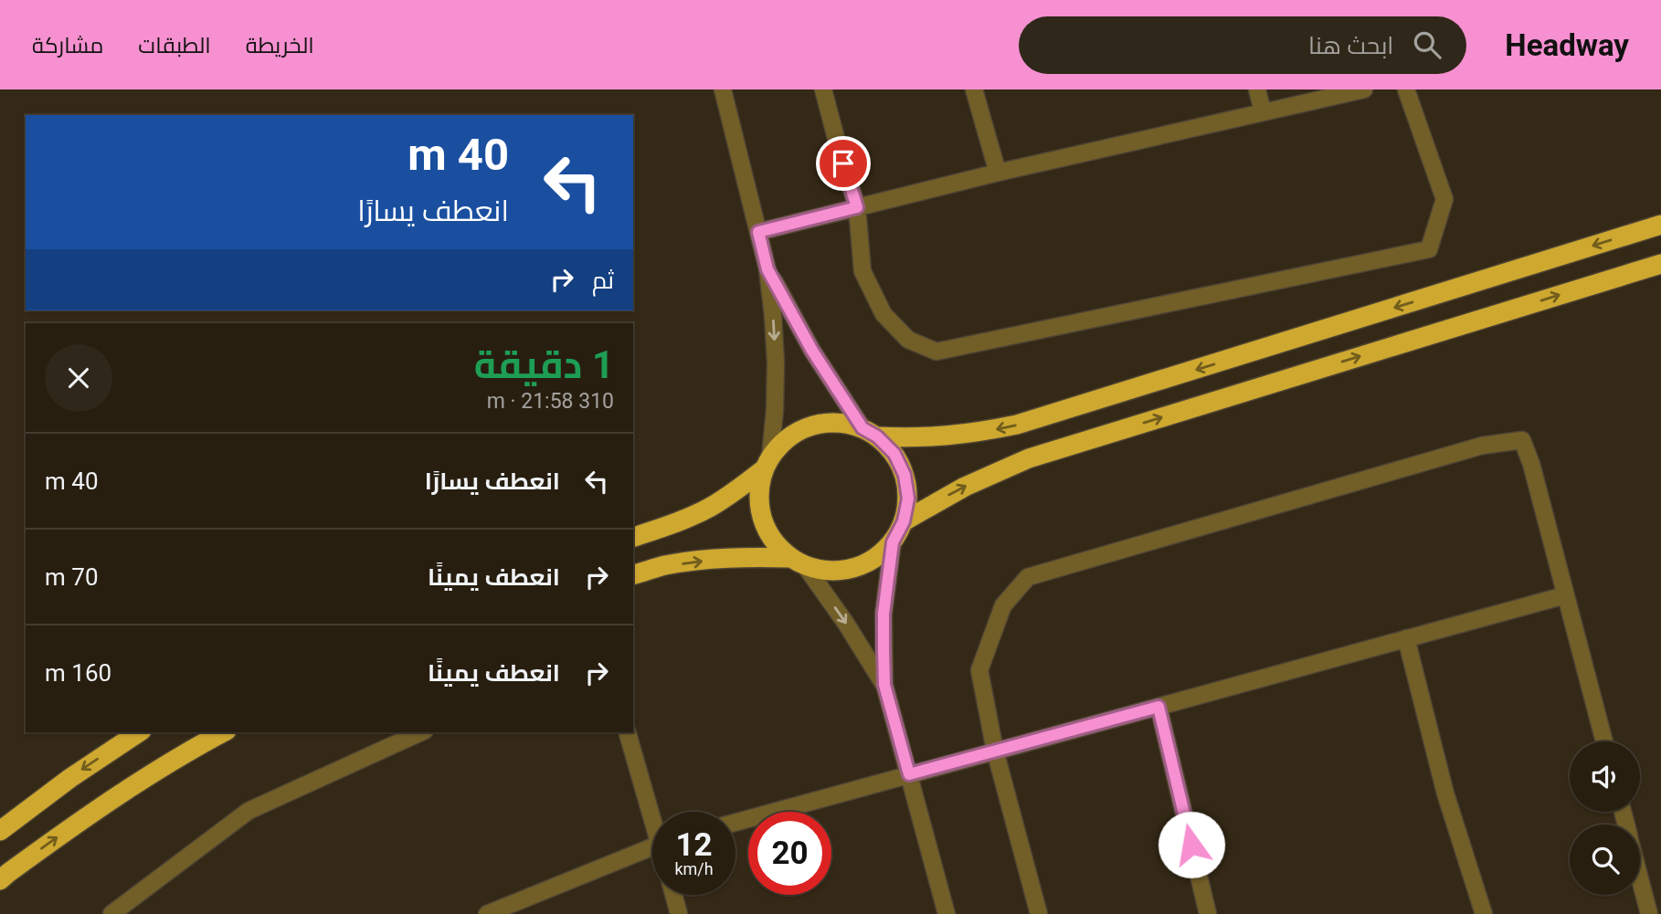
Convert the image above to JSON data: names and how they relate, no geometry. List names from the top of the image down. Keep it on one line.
{"page":{"header":"Headway","search":"ابحث هنا","nav":["الخريطة","الطبقات","مشاركة"],"turn":["40 m","انعطف يسارًا"],"then":"ثم","heading":["1 دقيقة","310 m · 21:58"],"list":[{"name":"انعطف يسارًا","value":"40 m"},{"name":"انعطف يمينًا","value":"70 m"},{"name":"انعطف يمينًا","value":"160 m"}],"speed":"12 km/h","limit":"20"}}
